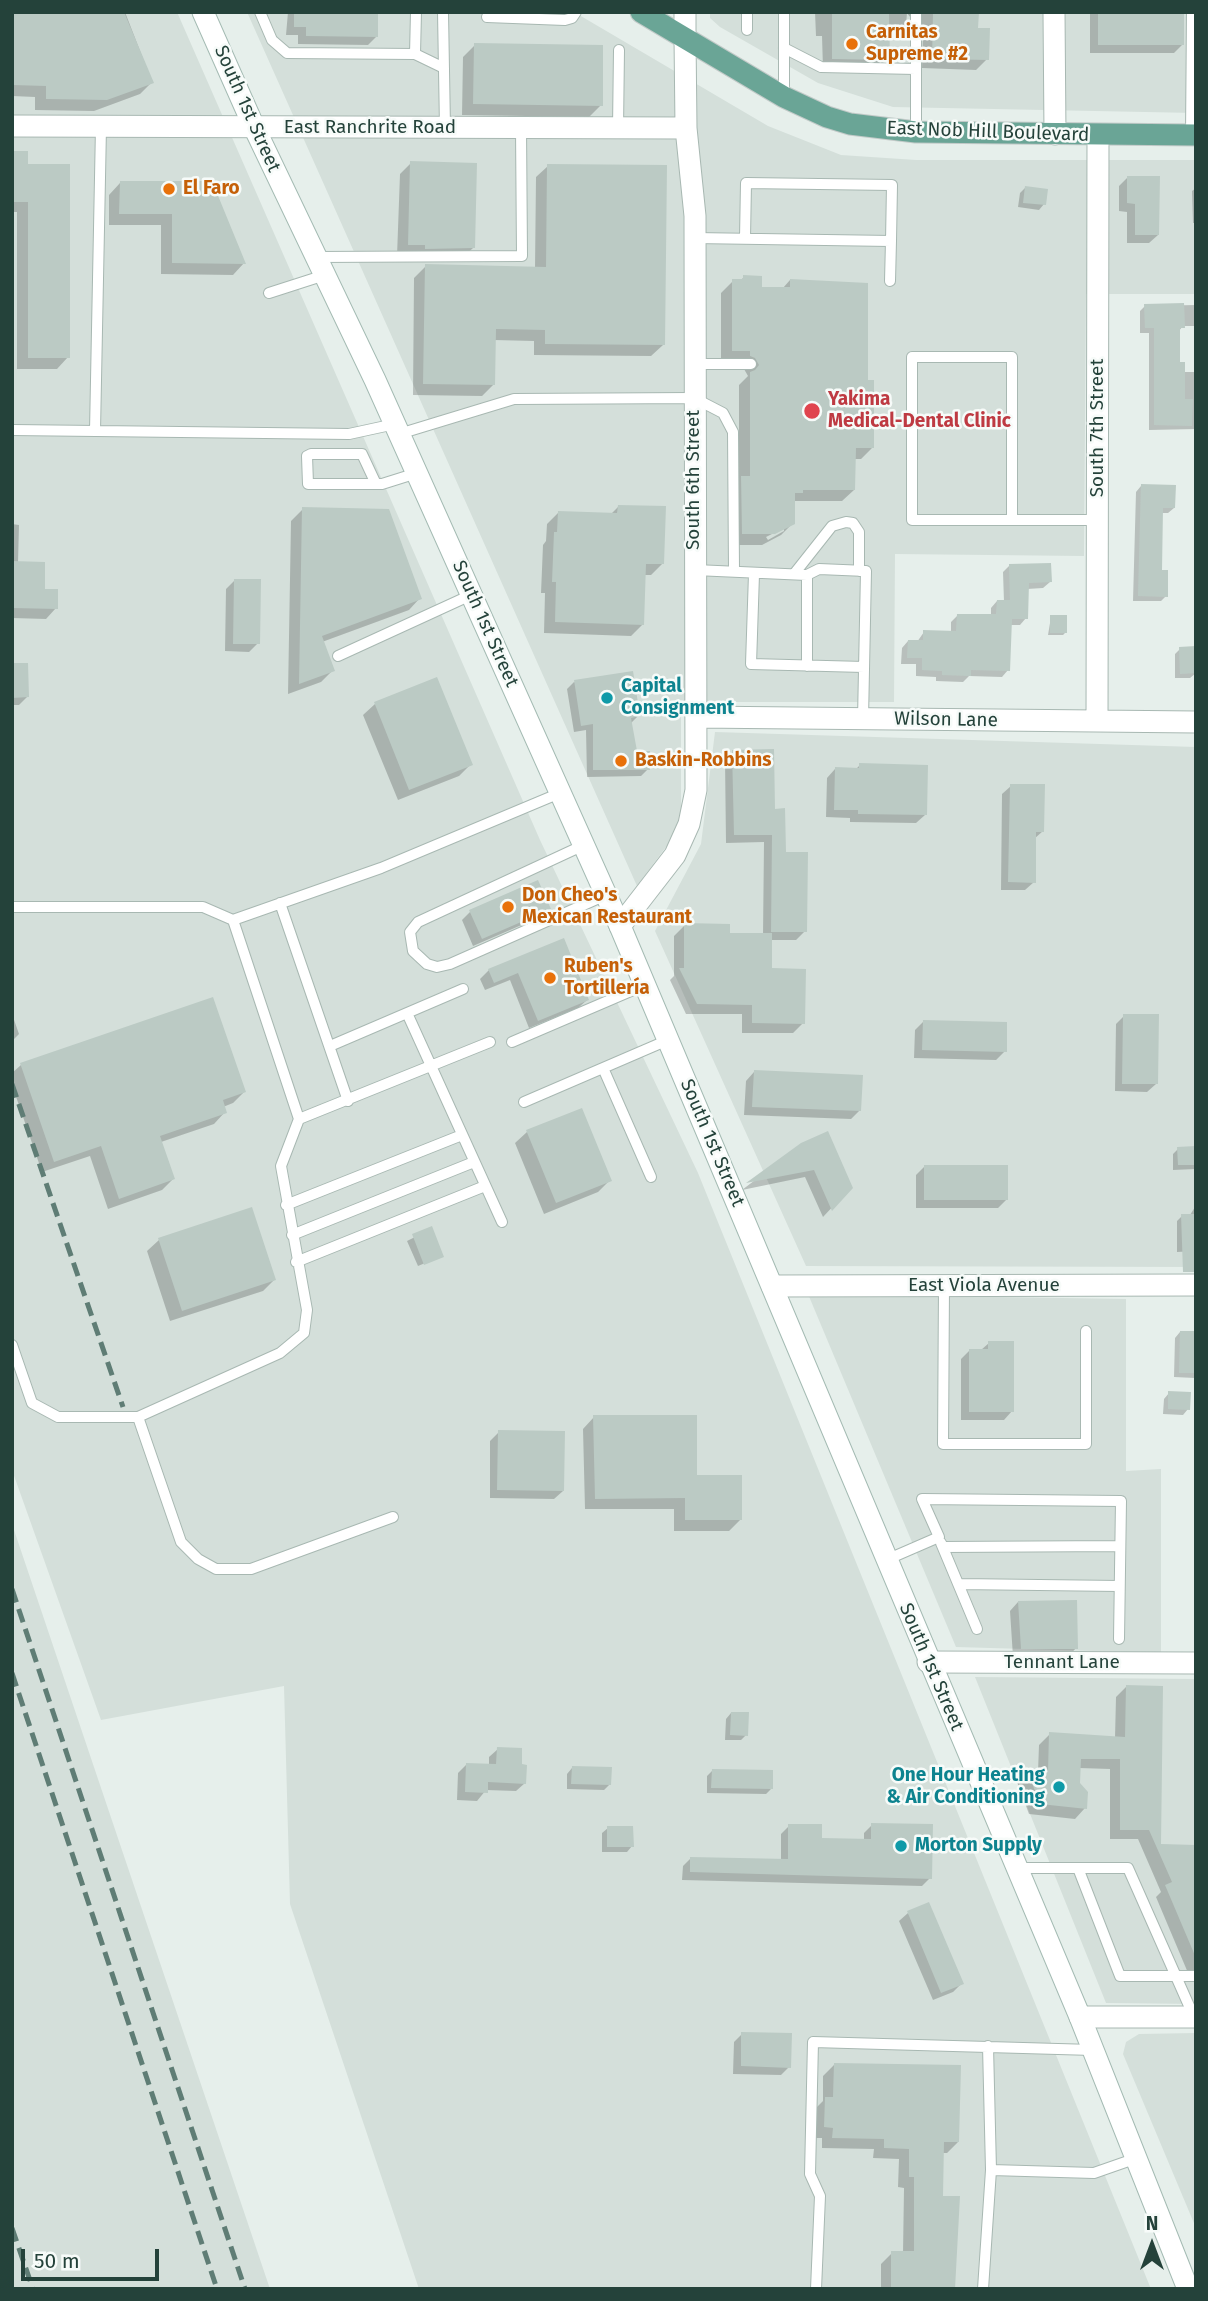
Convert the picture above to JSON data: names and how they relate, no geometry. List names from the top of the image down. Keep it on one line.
{"streets":{"main road":["East Nob Hill Boulevard"],"street":["South 1st Street","East Ranchrite Road","South 7th Street","South 6th Street","Wilson Lane","East Viola Avenue","Tennant Lane"]},"crossings":[["South 1st Street","East Ranchrite Road"],["South 1st Street","South 6th Street"],["South 1st Street","East Viola Avenue"],["South 1st Street","Tennant Lane"],["East Ranchrite Road","South 6th Street"],["East Nob Hill Boulevard","South 7th Street"],["East Nob Hill Boulevard","South 6th Street"],["South 7th Street","Wilson Lane"],["South 6th Street","Wilson Lane"]],"places":["Carnitas Supreme #2","El Faro","Yakima Medical-Dental Clinic","Capital Consignment","Baskin-Robbins","Don Cheo's Mexican Restaurant","Ruben's Tortillería","One Hour Heating & Air Conditioning","Morton Supply"],"scale_bar":"50 m","north":"top"}
